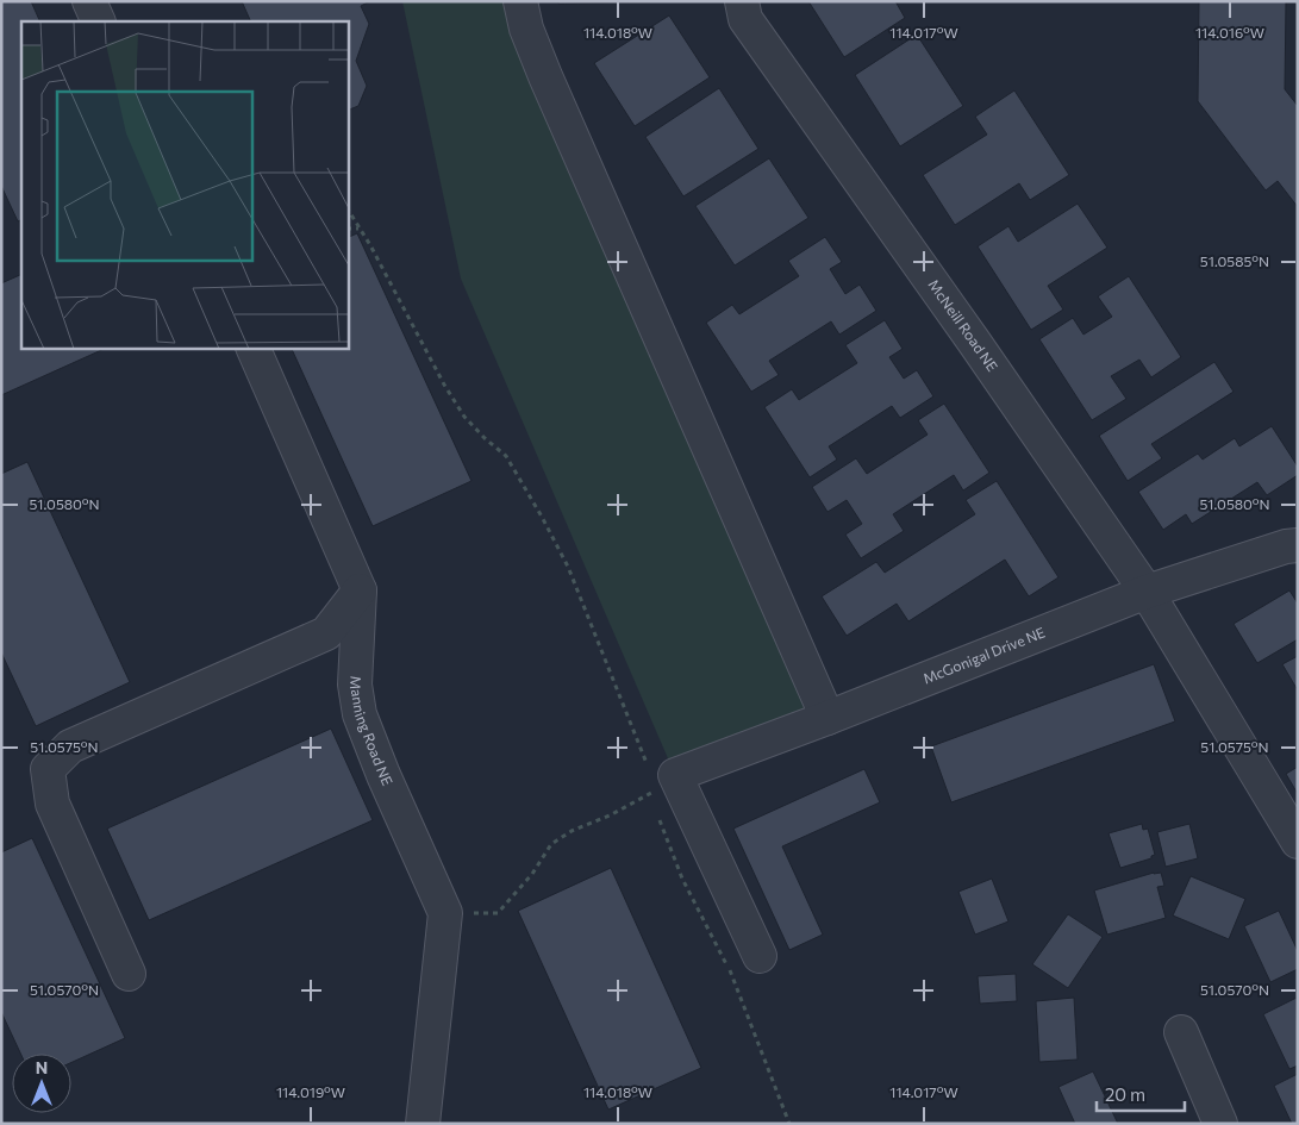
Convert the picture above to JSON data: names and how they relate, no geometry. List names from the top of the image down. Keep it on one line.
{"streets":{"street":["McNeill Road NE","McGonigal Drive NE","Manning Road NE"]},"crossings":[["McNeill Road NE","McGonigal Drive NE"]],"scale_bar":"20 m","north":"top","coordinates":["114.018°W","114.017°W","114.016°W","51.0585°N","51.0580°N","51.0575°N","51.0570°N","114.019°W"]}
